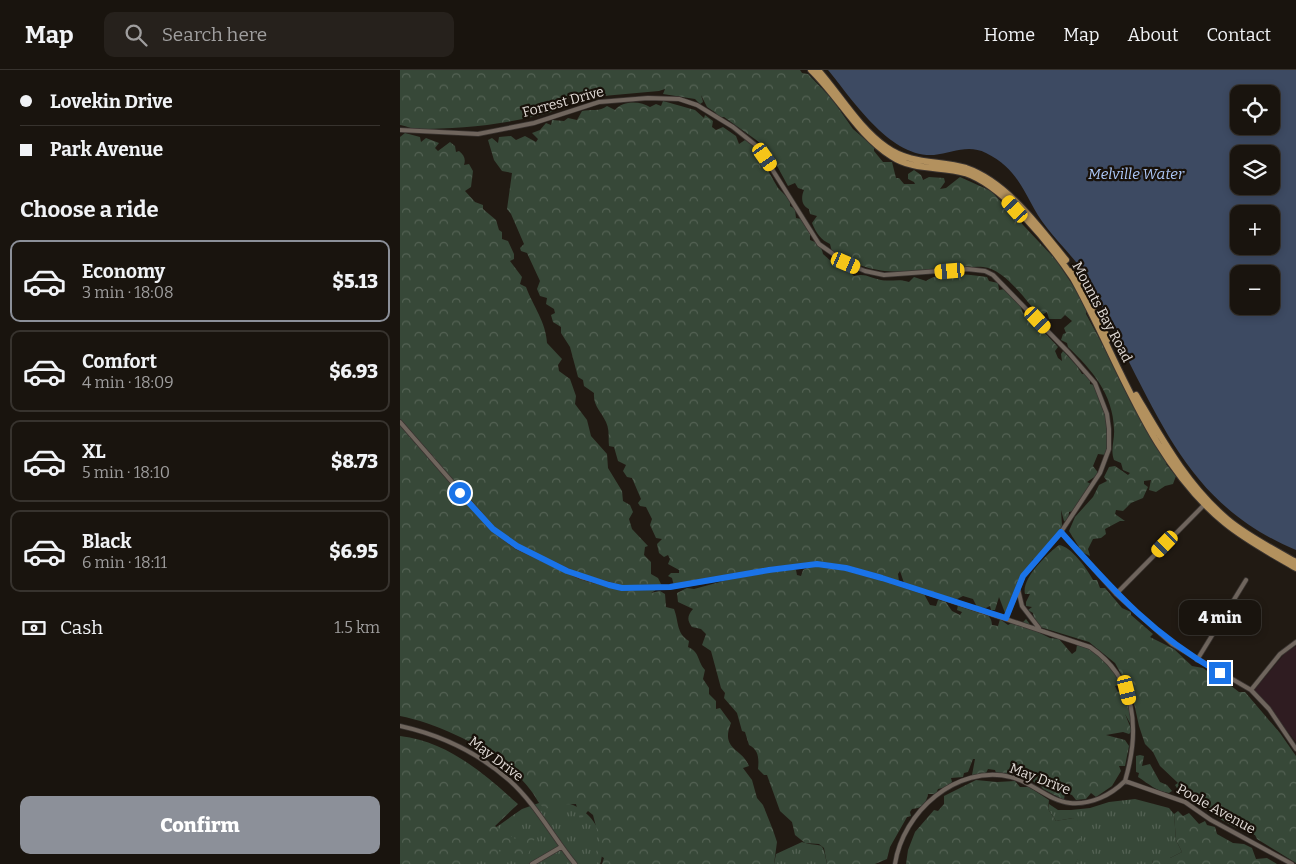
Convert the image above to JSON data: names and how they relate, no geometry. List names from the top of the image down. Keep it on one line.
{"streets":{"highway":["Mounts Bay Road"],"street":["Forrest Drive","May Drive","Poole Avenue"]},"crossings":[["May Drive","Poole Avenue"]],"water":["Melville Water"],"page":{"header":"Map","search":"Search here","nav":["Home","Map","About","Contact"],"banner":["Lovekin Drive","Park Avenue"],"map_buttons":["+","−"],"heading":"Choose a ride","list":[{"name":"Economy","note":"3 min · 18:08","value":"$5.13"},{"name":"Comfort","note":"4 min · 18:09","value":"$6.93"},{"name":"XL","note":"5 min · 18:10","value":"$8.73"},{"name":"Black","note":"6 min · 18:11","value":"$6.95"}],"pay":["Cash","1.5 km"],"bubble":"4 min","buttons":"Confirm"}}
